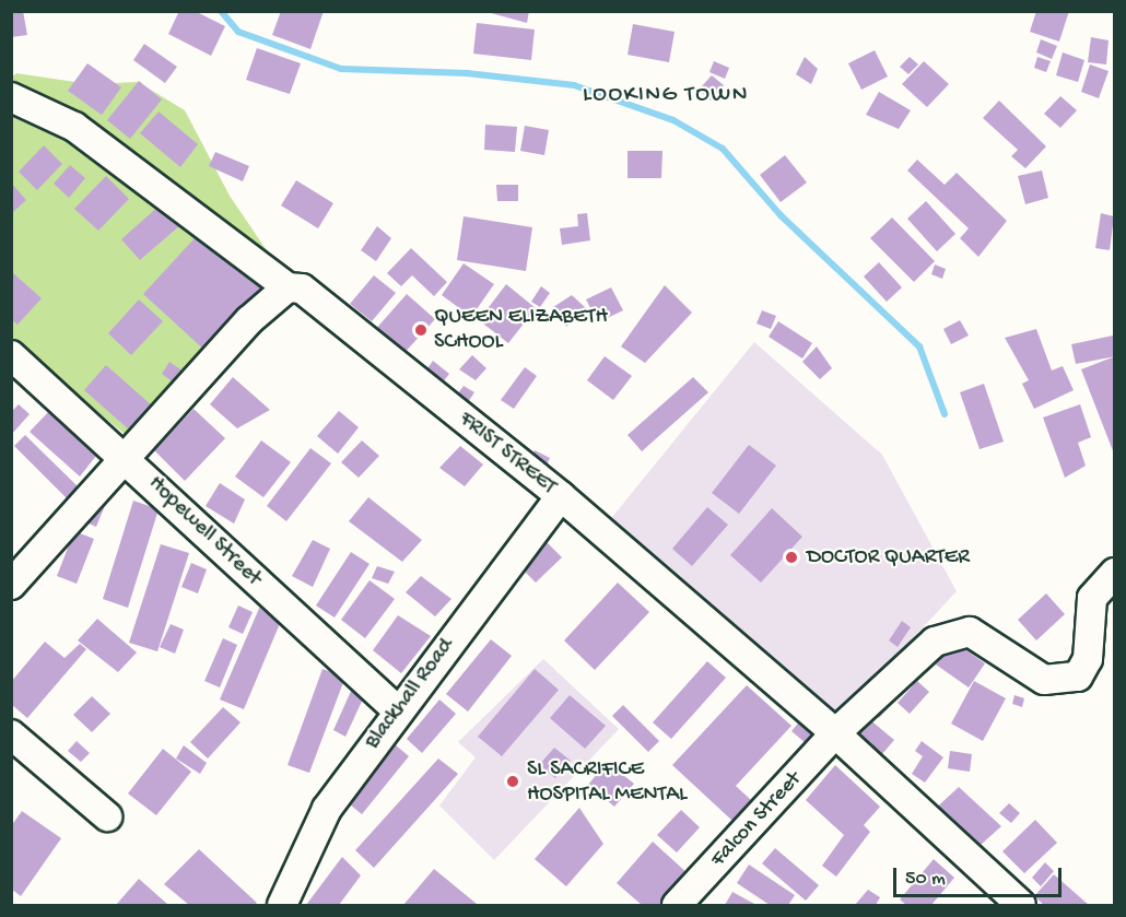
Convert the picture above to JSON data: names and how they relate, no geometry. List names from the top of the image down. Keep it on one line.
{"streets":{"street":["FRIST STREET","Hopewell Street","Blackhall Road","Falcon Street"]},"crossings":[["FRIST STREET","Blackhall Road"],["FRIST STREET","Falcon Street"],["Hopewell Street","Blackhall Road"]],"districts":["LOOKING TOWN"],"places":["QUEEN ELIZABETH SCHOOL","DOCTOR QUARTER","SL SACRIFICE HOSPITAL MENTAL"],"scale_bar":"50 m"}
